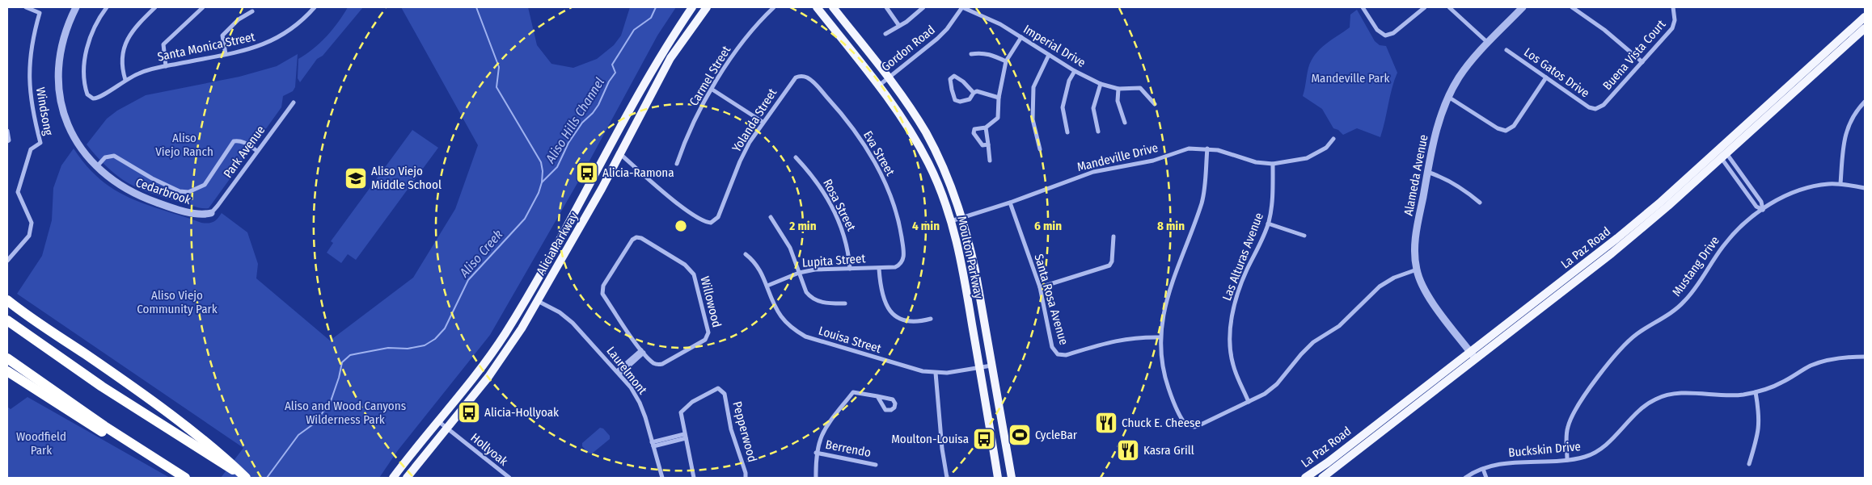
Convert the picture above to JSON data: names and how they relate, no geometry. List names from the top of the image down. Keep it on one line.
{"streets":{"main road":["Alicia Parkway","La Paz Road","Moulton Parkway"],"street":["Imperial Drive","Santa Monica Street","Gordon Road","Buena Vista Court","Los Gatos Drive","Carmel Street","Windsong","Yolanda Street","Park Avenue","Eva Street","Mandeville Drive","Alameda Avenue","Cedarbrook","Rosa Street","Las Alturas Avenue","Lupita Street","Mustang Drive","Santa Rosa Avenue","Willowood","Louisa Street","Laurelmont","Pepperwood","Berrendo","Hollyoak","Buckskin Drive"]},"crossings":[["Imperial Drive","Gordon Road"],["Gordon Road","Moulton Parkway"],["Buena Vista Court","Los Gatos Drive"],["Yolanda Street","Eva Street"],["Yolanda Street","Alicia Parkway"],["Park Avenue","Cedarbrook"],["Eva Street","Lupita Street"],["Mandeville Drive","Las Alturas Avenue"],["Mandeville Drive","Moulton Parkway"],["Mandeville Drive","Santa Rosa Avenue"],["Alameda Avenue","La Paz Road"],["Rosa Street","Lupita Street"],["Alicia Parkway","Laurelmont"],["Alicia Parkway","Hollyoak"],["Moulton Parkway","Louisa Street"],["Lupita Street","Louisa Street"],["Mustang Drive","Buckskin Drive"]],"water":["Aliso Hills Channel","Aliso Creek"],"parks":["Mandeville Park","Aliso Viejo Ranch","Aliso Viejo Community Park","Aliso and Wood Canyons Wilderness Park","Woodfield Park"],"places":{"bus stop":["Alicia-Ramona","Alicia-Hollyoak","Moulton-Louisa"],"school or university":["Aliso Viejo Middle School"],"restaurant":["Chuck E. Cheese","Kasra Grill"],"sports":["CycleBar"]},"rings":["2 min","4 min","6 min","8 min"]}
